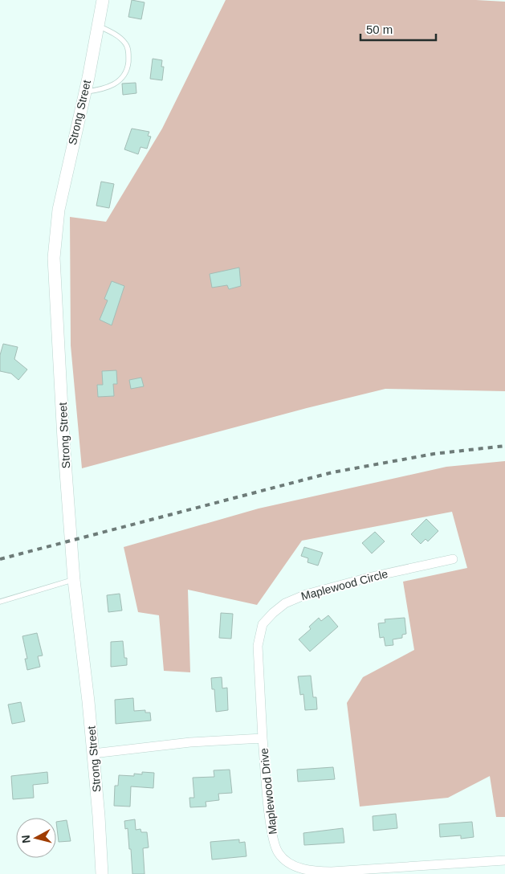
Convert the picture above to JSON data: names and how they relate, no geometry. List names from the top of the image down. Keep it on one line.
{"streets":{"main road":["Strong Street"],"street":["Maplewood Circle","Maplewood Drive"]},"crossings":[["Strong Street","Maplewood Drive"],["Maplewood Circle","Maplewood Drive"]],"scale_bar":"50 m","north":"left"}
